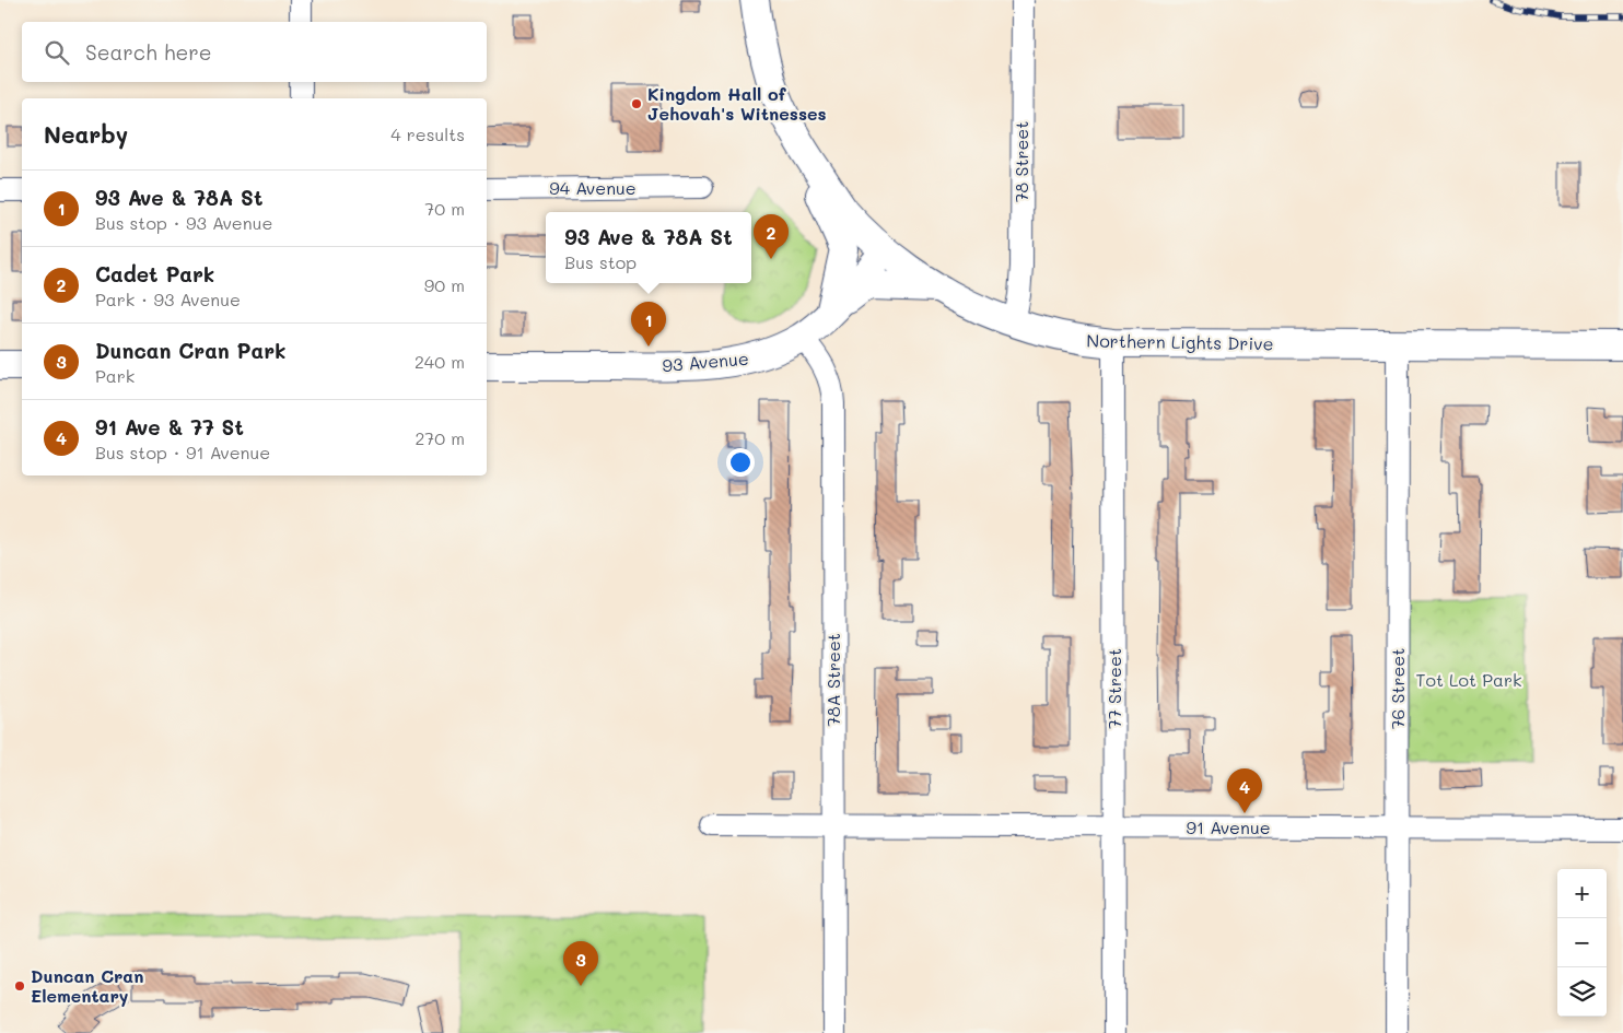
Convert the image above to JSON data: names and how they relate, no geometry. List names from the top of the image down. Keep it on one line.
{"streets":{"main road":["Northern Lights Drive","93 Avenue"],"street":["78 Street","94 Avenue","78A Street","77 Street","76 Street","91 Avenue"]},"crossings":[["78 Street","Northern Lights Drive"],["Northern Lights Drive","93 Avenue"],["Northern Lights Drive","77 Street"],["Northern Lights Drive","76 Street"],["93 Avenue","78A Street"],["78A Street","91 Avenue"],["77 Street","91 Avenue"],["76 Street","91 Avenue"]],"parks":["Tot Lot Park"],"places":["Kingdom Hall of Jehovah's Witnesses","Duncan Cran Elementary"],"page":{"search":"Search here","heading":["Nearby","4 results"],"list":[{"mark":"1","name":"93 Ave & 78A St","note":"Bus stop · 93 Avenue","value":"70 m"},{"mark":"2","name":"Cadet Park","note":"Park · 93 Avenue","value":"90 m"},{"mark":"3","name":"Duncan Cran Park","note":"Park","value":"240 m"},{"mark":"4","name":"91 Ave & 77 St","note":"Bus stop · 91 Avenue","value":"270 m"}],"popup":["93 Ave & 78A St","Bus stop"],"pins":["2","1","4","3"],"map_buttons":["+","−"]}}
